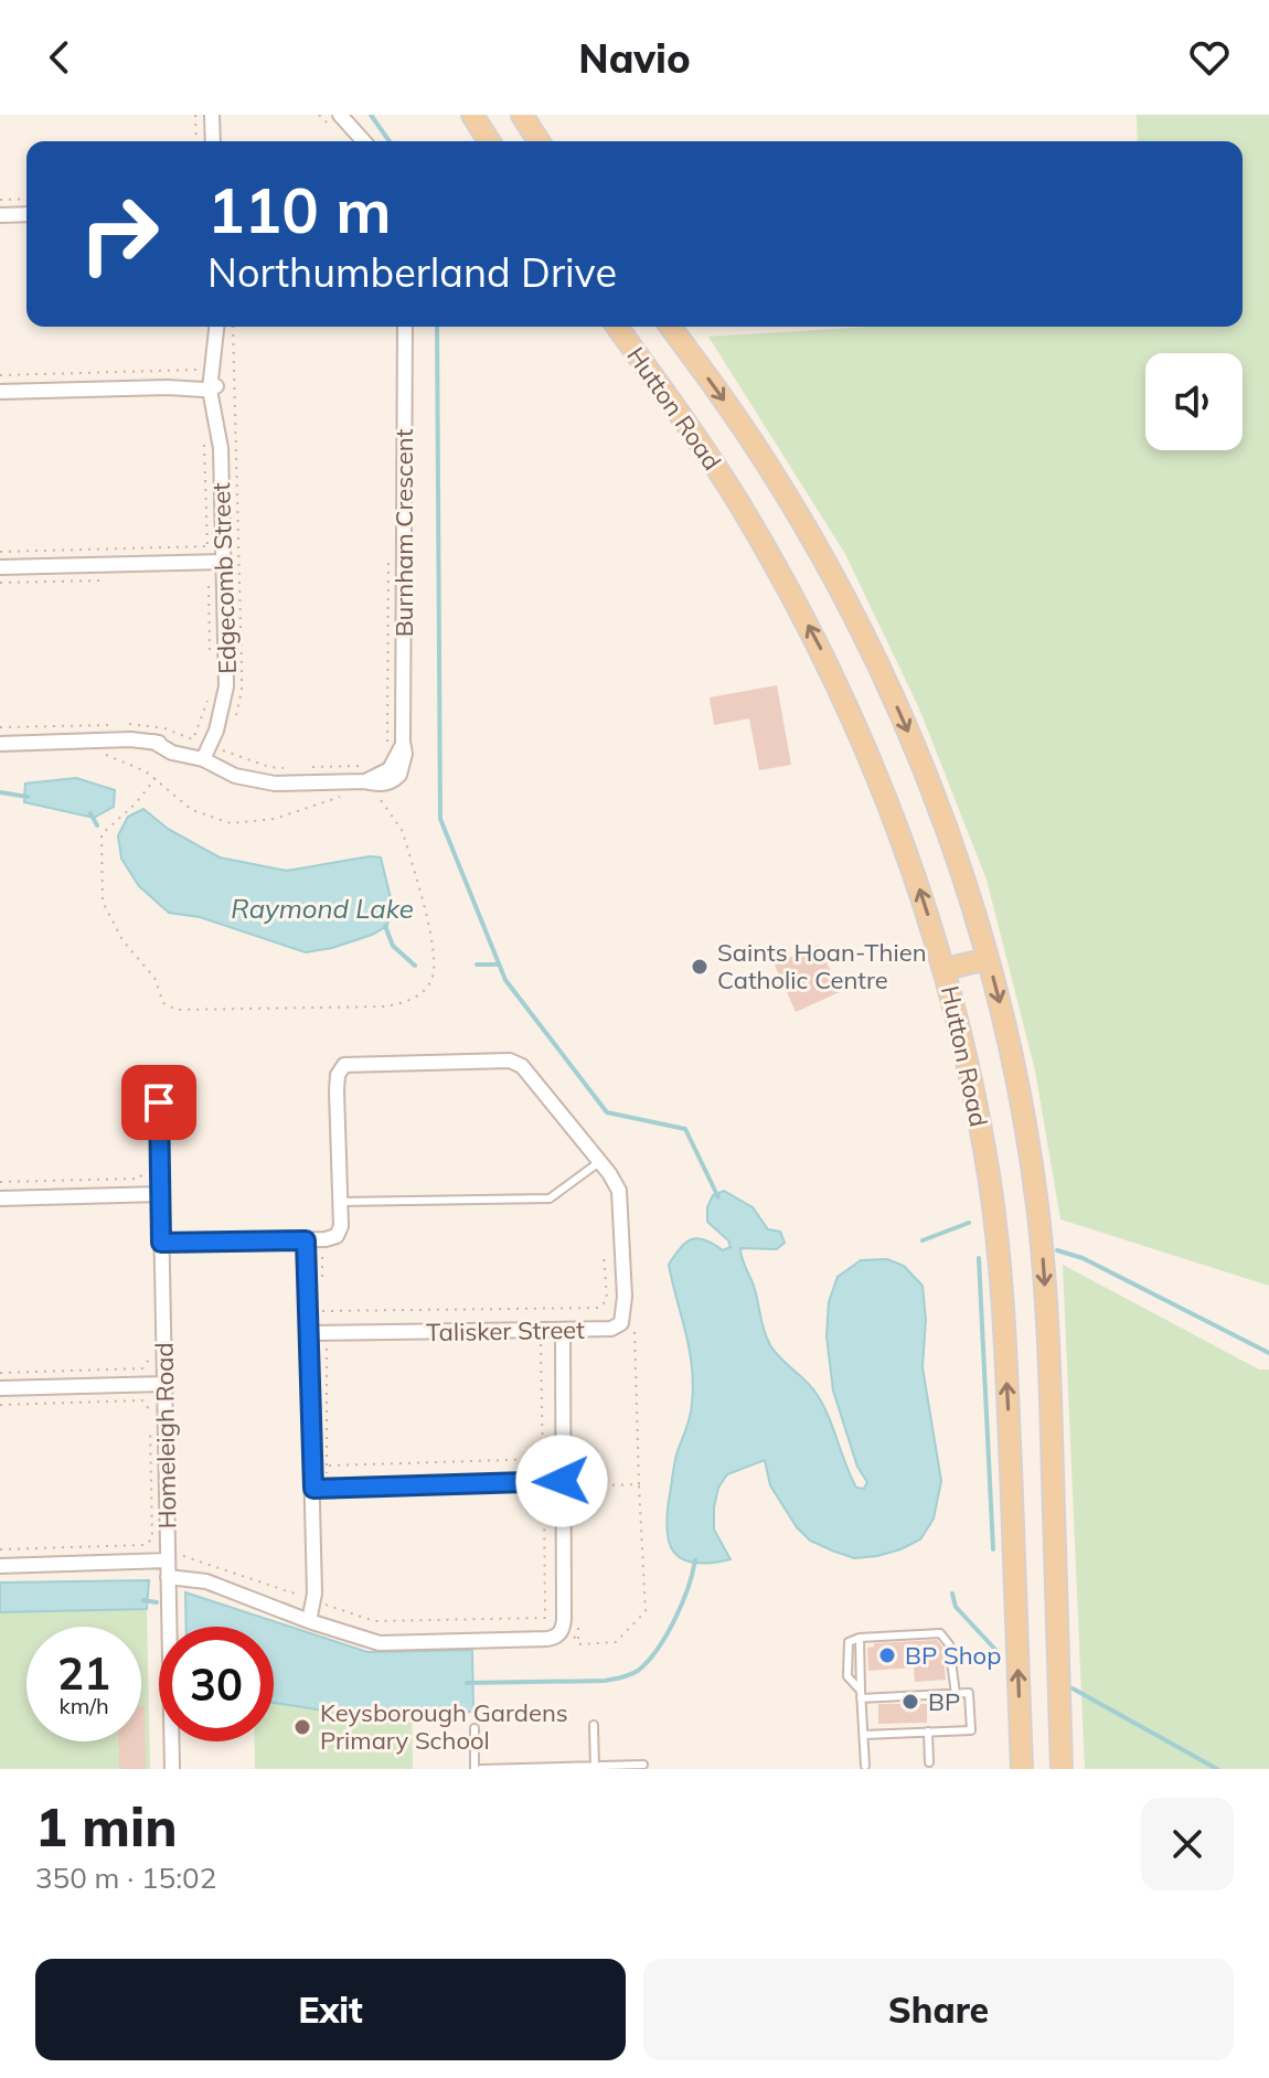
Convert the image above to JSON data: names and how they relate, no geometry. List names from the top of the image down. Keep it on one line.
{"streets":{"main road":["Hutton Road"],"street":["Burnham Crescent","Edgecomb Street","Talisker Street","Homeleigh Road"]},"water":["Raymond Lake"],"places":["Saints Hoan-Thien Catholic Centre","BP Shop","BP","Keysborough Gardens Primary School"],"page":{"header":"Navio","turn":["110 m","Northumberland Drive"],"speed":"21 km/h","limit":"30","heading":["1 min","350 m · 15:02"],"buttons":["Exit","Share"]}}
